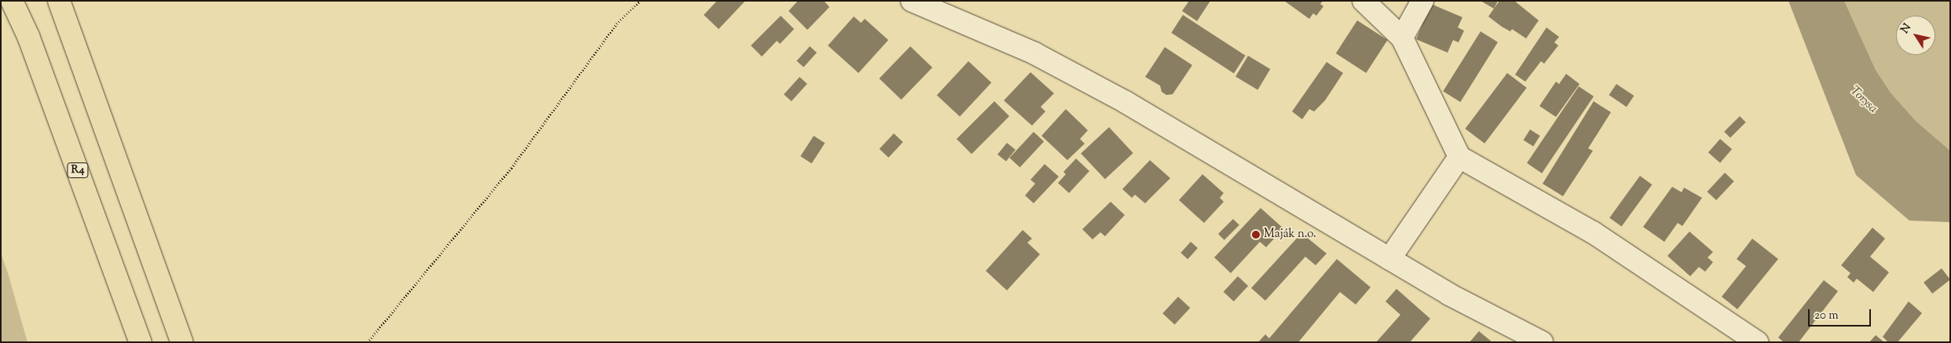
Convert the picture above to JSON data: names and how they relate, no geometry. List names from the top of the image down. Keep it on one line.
{"streets":{"highway":["R4"]},"water":["Torysa"],"places":["Maják n.o."],"scale_bar":"20 m","north":"top left"}
